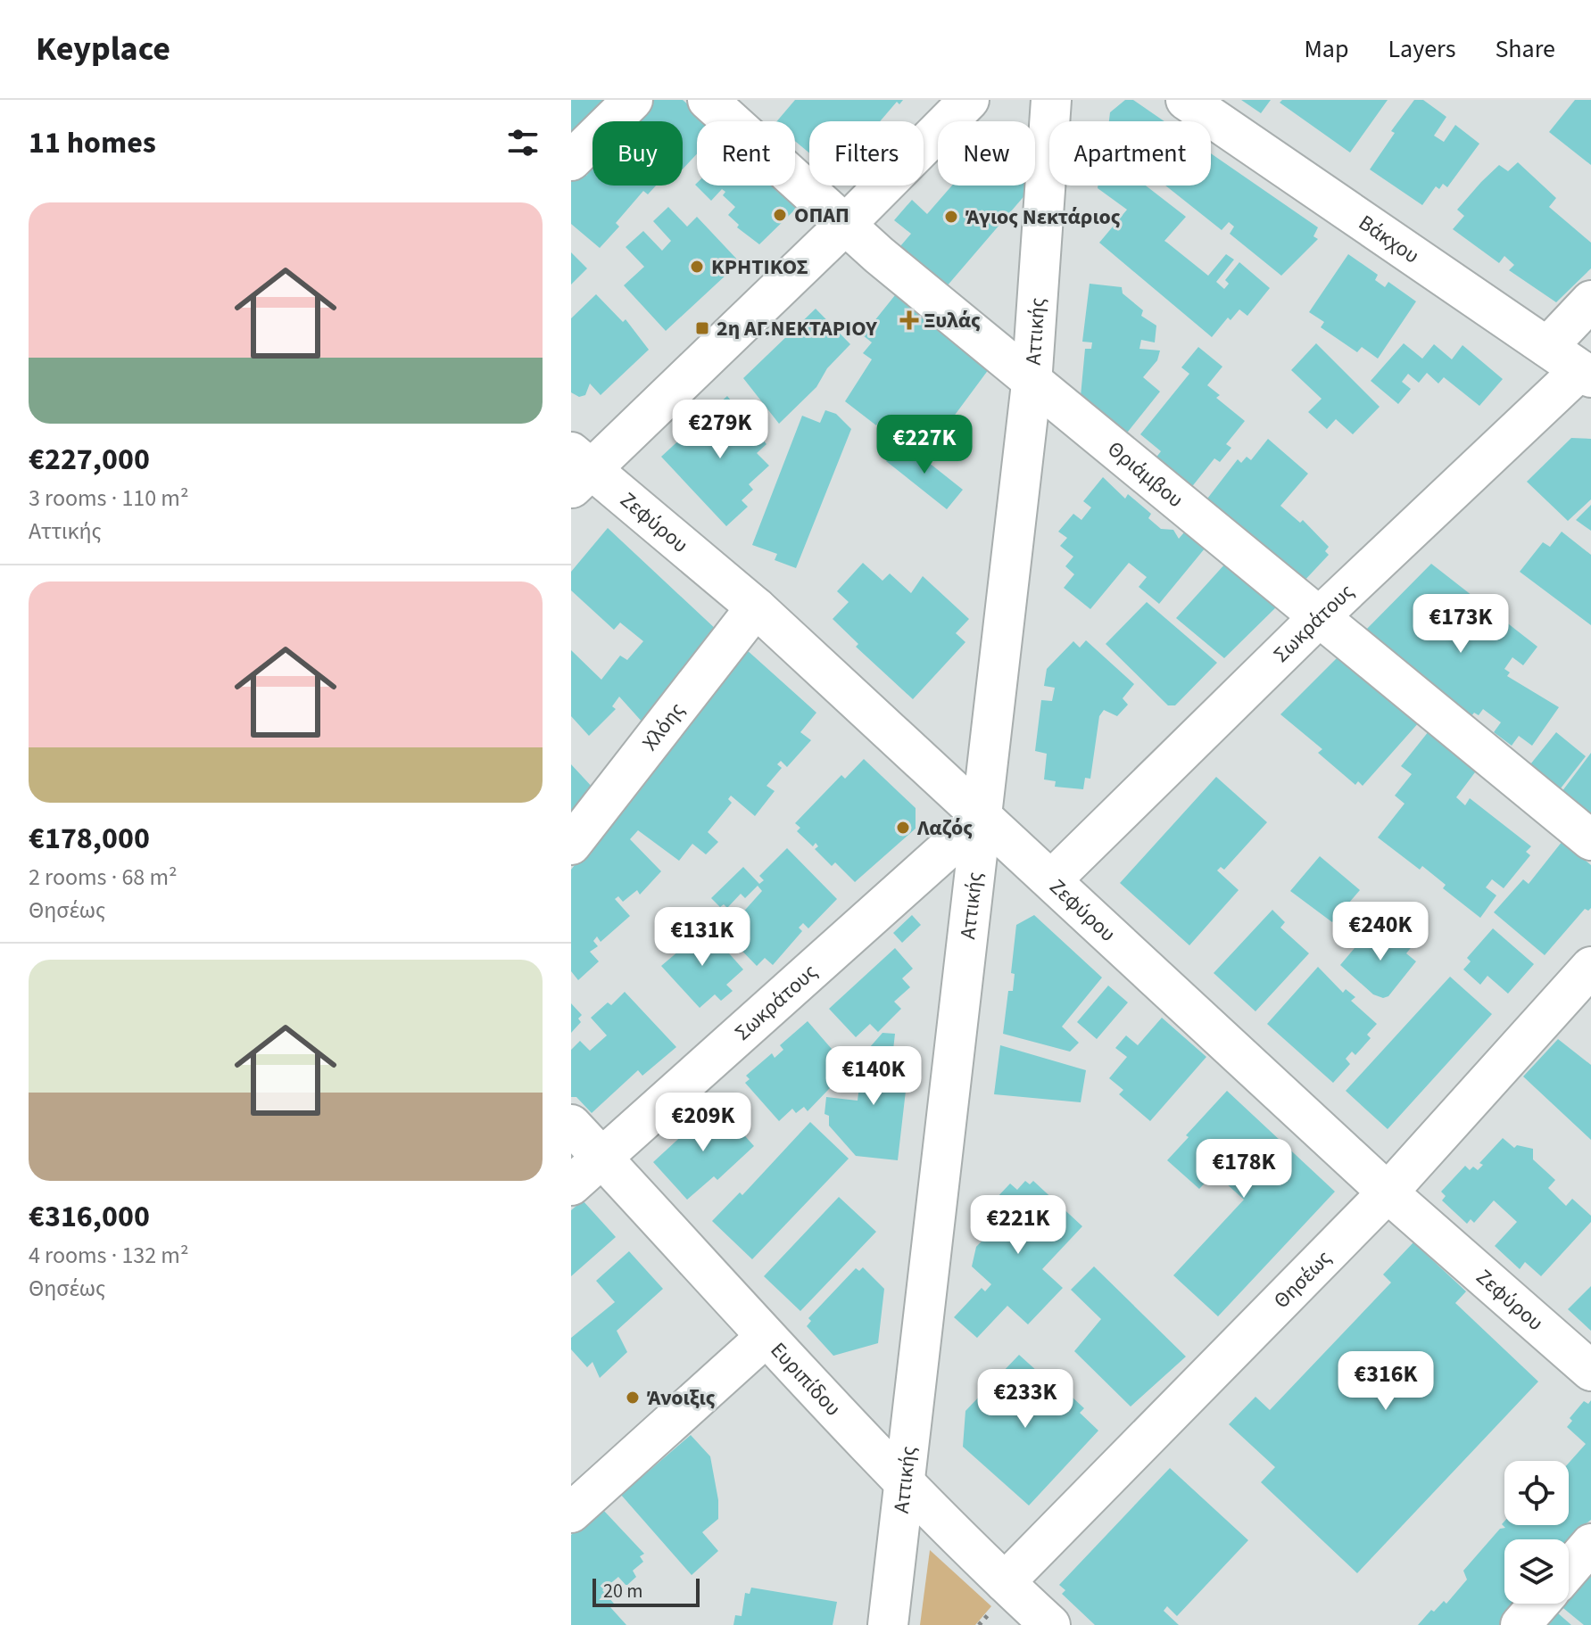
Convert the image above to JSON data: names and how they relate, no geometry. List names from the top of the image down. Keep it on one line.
{"streets":{"street":["Βάκχου","Αττικής","Θριάμβου","Ζεφύρου","Σωκράτους","Χλόης","Θησέως","Ευριπίδου"]},"crossings":[["Βάκχου","Σωκράτους"],["Αττικής","Θριάμβου"],["Αττικής","Ζεφύρου"],["Αττικής","Σωκράτους"],["Αττικής","Ευριπίδου"],["Θριάμβου","Σωκράτους"],["Ζεφύρου","Σωκράτους"],["Ζεφύρου","Χλόης"],["Ζεφύρου","Θησέως"],["Σωκράτους","Ευριπίδου"],["Θησέως","Ευριπίδου"]],"places":{"other":["ΟΠΑΠ","Άγιος Νεκτάριος","ΚΡΗΤΙΚΟΣ","Λαζός","Άνοιξις"],"health":["Ξυλάς"],"transit":["2η ΑΓ.ΝΕΚΤΑΡΙΟΥ"]},"scale_bar":"20 m","page":{"header":"Keyplace","nav":["Map","Layers","Share"],"heading":"11 homes","chip":["Buy","Rent","Filters","New","Apartment"],"list":[{"name":"€227,000","note":"3 rooms · 110 m² · Αττικής"},{"name":"€178,000","note":"2 rooms · 68 m² · Θησέως"},{"name":"€316,000","note":"4 rooms · 132 m² · Θησέως"}],"price":["€279K","€227K","€173K","€240K","€131K","€140K","€209K","€178K","€221K","€316K","€233K"],"scale":"20 m"}}
